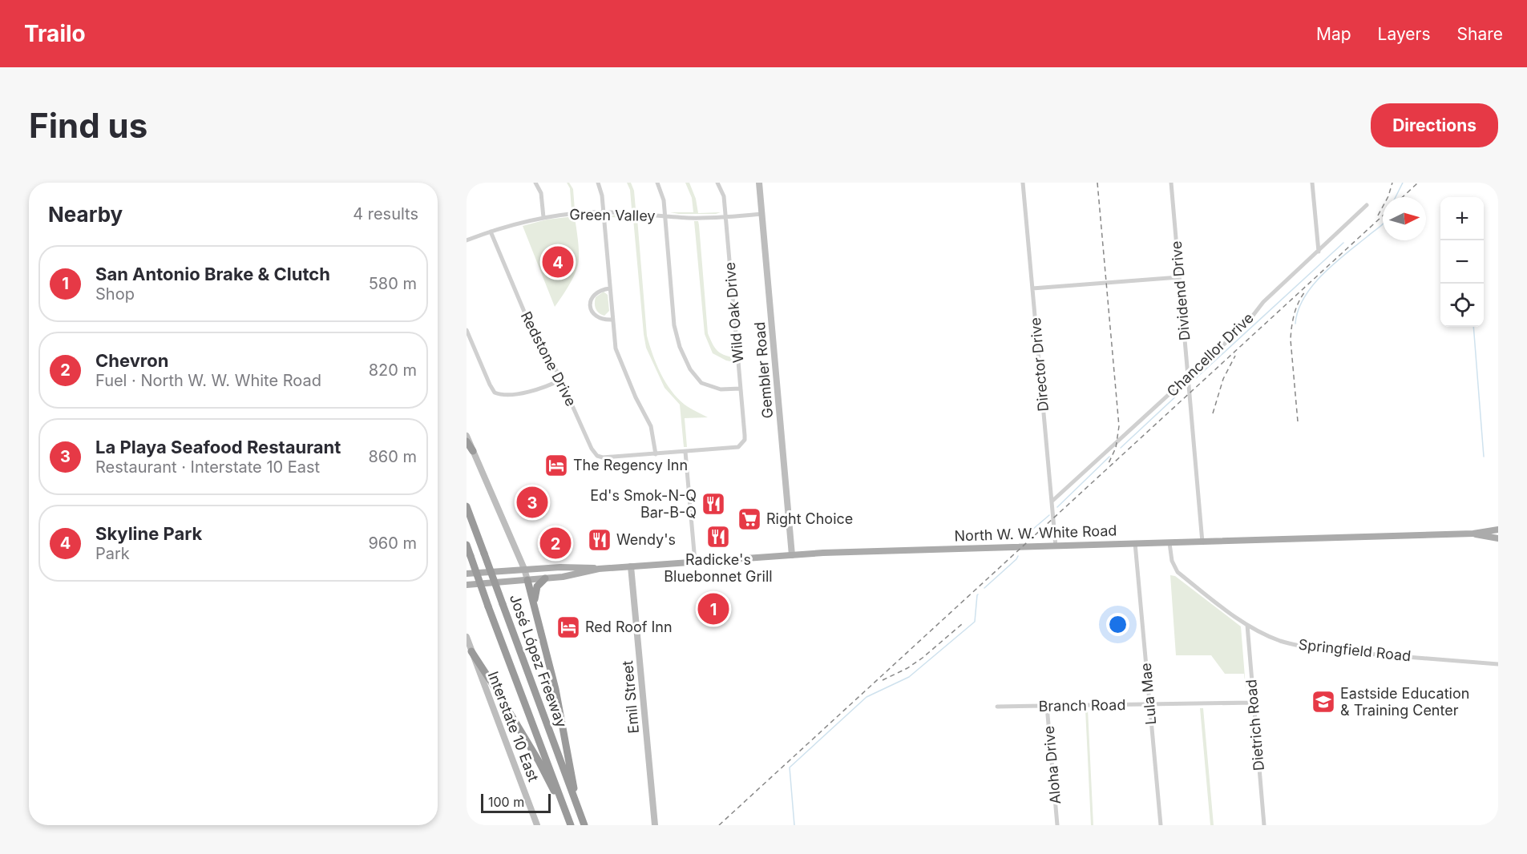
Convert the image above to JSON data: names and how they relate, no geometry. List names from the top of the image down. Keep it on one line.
{"streets":{"highway":["José López Freeway"],"main road":["Gembler Road","North W. W. White Road","Emil Street","Interstate 10 East"],"street":["Green Valley","Dividend Drive","Wild Oak Drive","Chancellor Drive","Redstone Drive","Director Drive","Springfield Road","Lula Mae","Branch Road","Dietrich Road","Aloha Drive"]},"crossings":[["Green Valley","Wild Oak Drive"],["Green Valley","Redstone Drive"],["Green Valley","Gembler Road"],["Dividend Drive","Chancellor Drive"],["Dividend Drive","North W. W. White Road"],["Chancellor Drive","Director Drive"],["Director Drive","North W. W. White Road"],["Gembler Road","North W. W. White Road"],["North W. W. White Road","Springfield Road"],["North W. W. White Road","Lula Mae"],["North W. W. White Road","Emil Street"],["Springfield Road","Dietrich Road"],["Lula Mae","Branch Road"],["Branch Road","Dietrich Road"],["Branch Road","Aloha Drive"]],"places":{"hotel":["The Regency Inn","Red Roof Inn"],"restaurant":["Ed's Smok-N-Q Bar-B-Q","Radicke's Bluebonnet Grill","Wendy's"],"supermarket":["Right Choice"],"school or university":["Eastside Education & Training Center"]},"scale_bar":"100 m","north":"right","page":{"header":"Trailo","nav":["Map","Layers","Share"],"buttons":"Directions","title":"Find us","heading":["Nearby","4 results"],"map_buttons":["+","−"],"pins":["4","3","2","1"],"list":[{"mark":"1","name":"San Antonio Brake & Clutch","note":"Shop","value":"580 m"},{"mark":"2","name":"Chevron","note":"Fuel · North W. W. White Road","value":"820 m"},{"mark":"3","name":"La Playa Seafood Restaurant","note":"Restaurant · Interstate 10 East","value":"860 m"},{"mark":"4","name":"Skyline Park","note":"Park","value":"960 m"}],"scale":"100 m"}}
